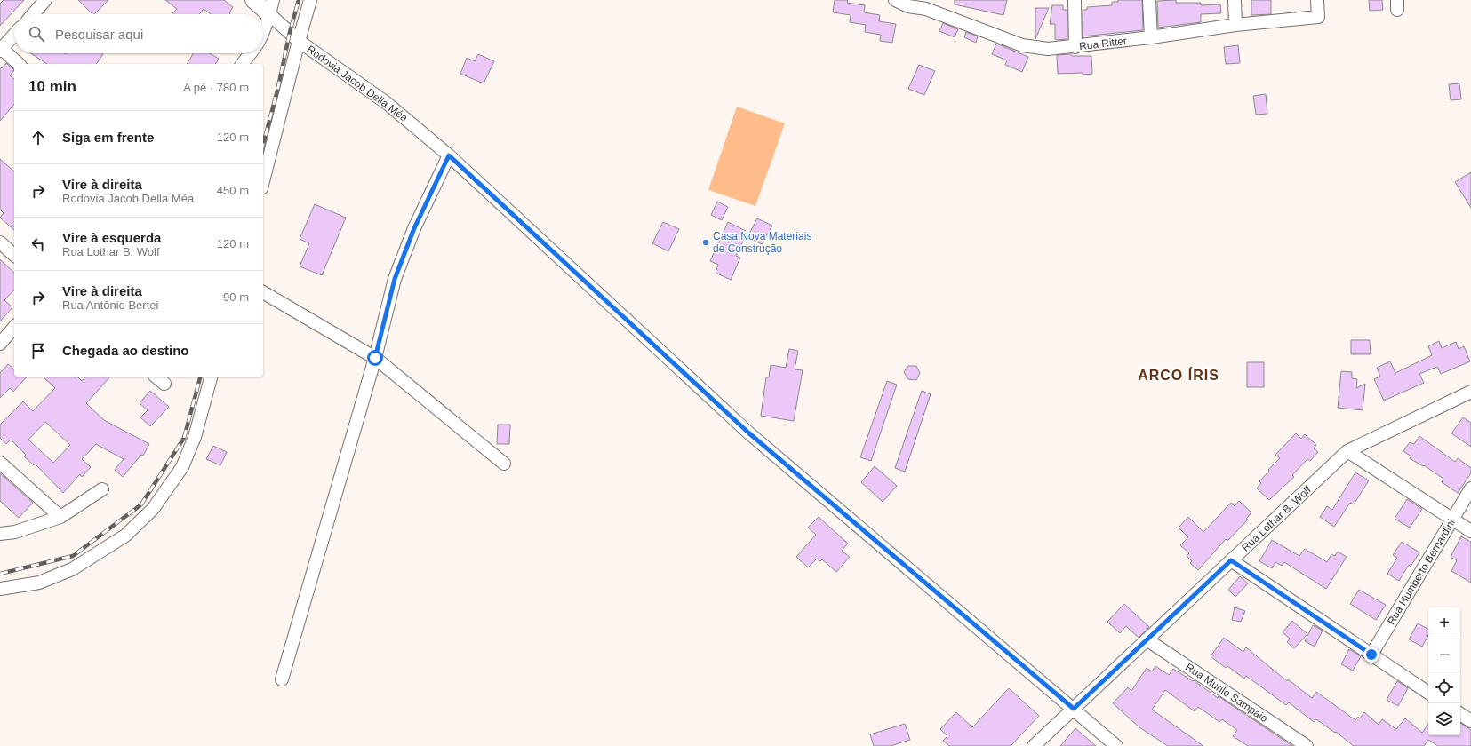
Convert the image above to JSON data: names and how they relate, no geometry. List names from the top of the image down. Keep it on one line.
{"streets":{"street":["Rua Ritter","Rodovia Jacob Della Méa","Rua Lothar B. Wolf","Rua Humberto Bernardini","Rua Murilo Sampaio"]},"crossings":[["Rodovia Jacob Della Méa","Rua Lothar B. Wolf"],["Rua Lothar B. Wolf","Rua Murilo Sampaio"]],"districts":["ARCO ÍRIS"],"places":["Casa Nova Materiais de Construção"],"page":{"search":"Pesquisar aqui","heading":["10 min","A pé · 780 m"],"list":[["Siga em frente","120 m"],["Vire à direita","Rodovia Jacob Della Méa","450 m"],["Vire à esquerda","Rua Lothar B. Wolf","120 m"],["Vire à direita","Rua Antônio Bertei","90 m"],"Chegada ao destino"],"map_buttons":["+","−"]}}
